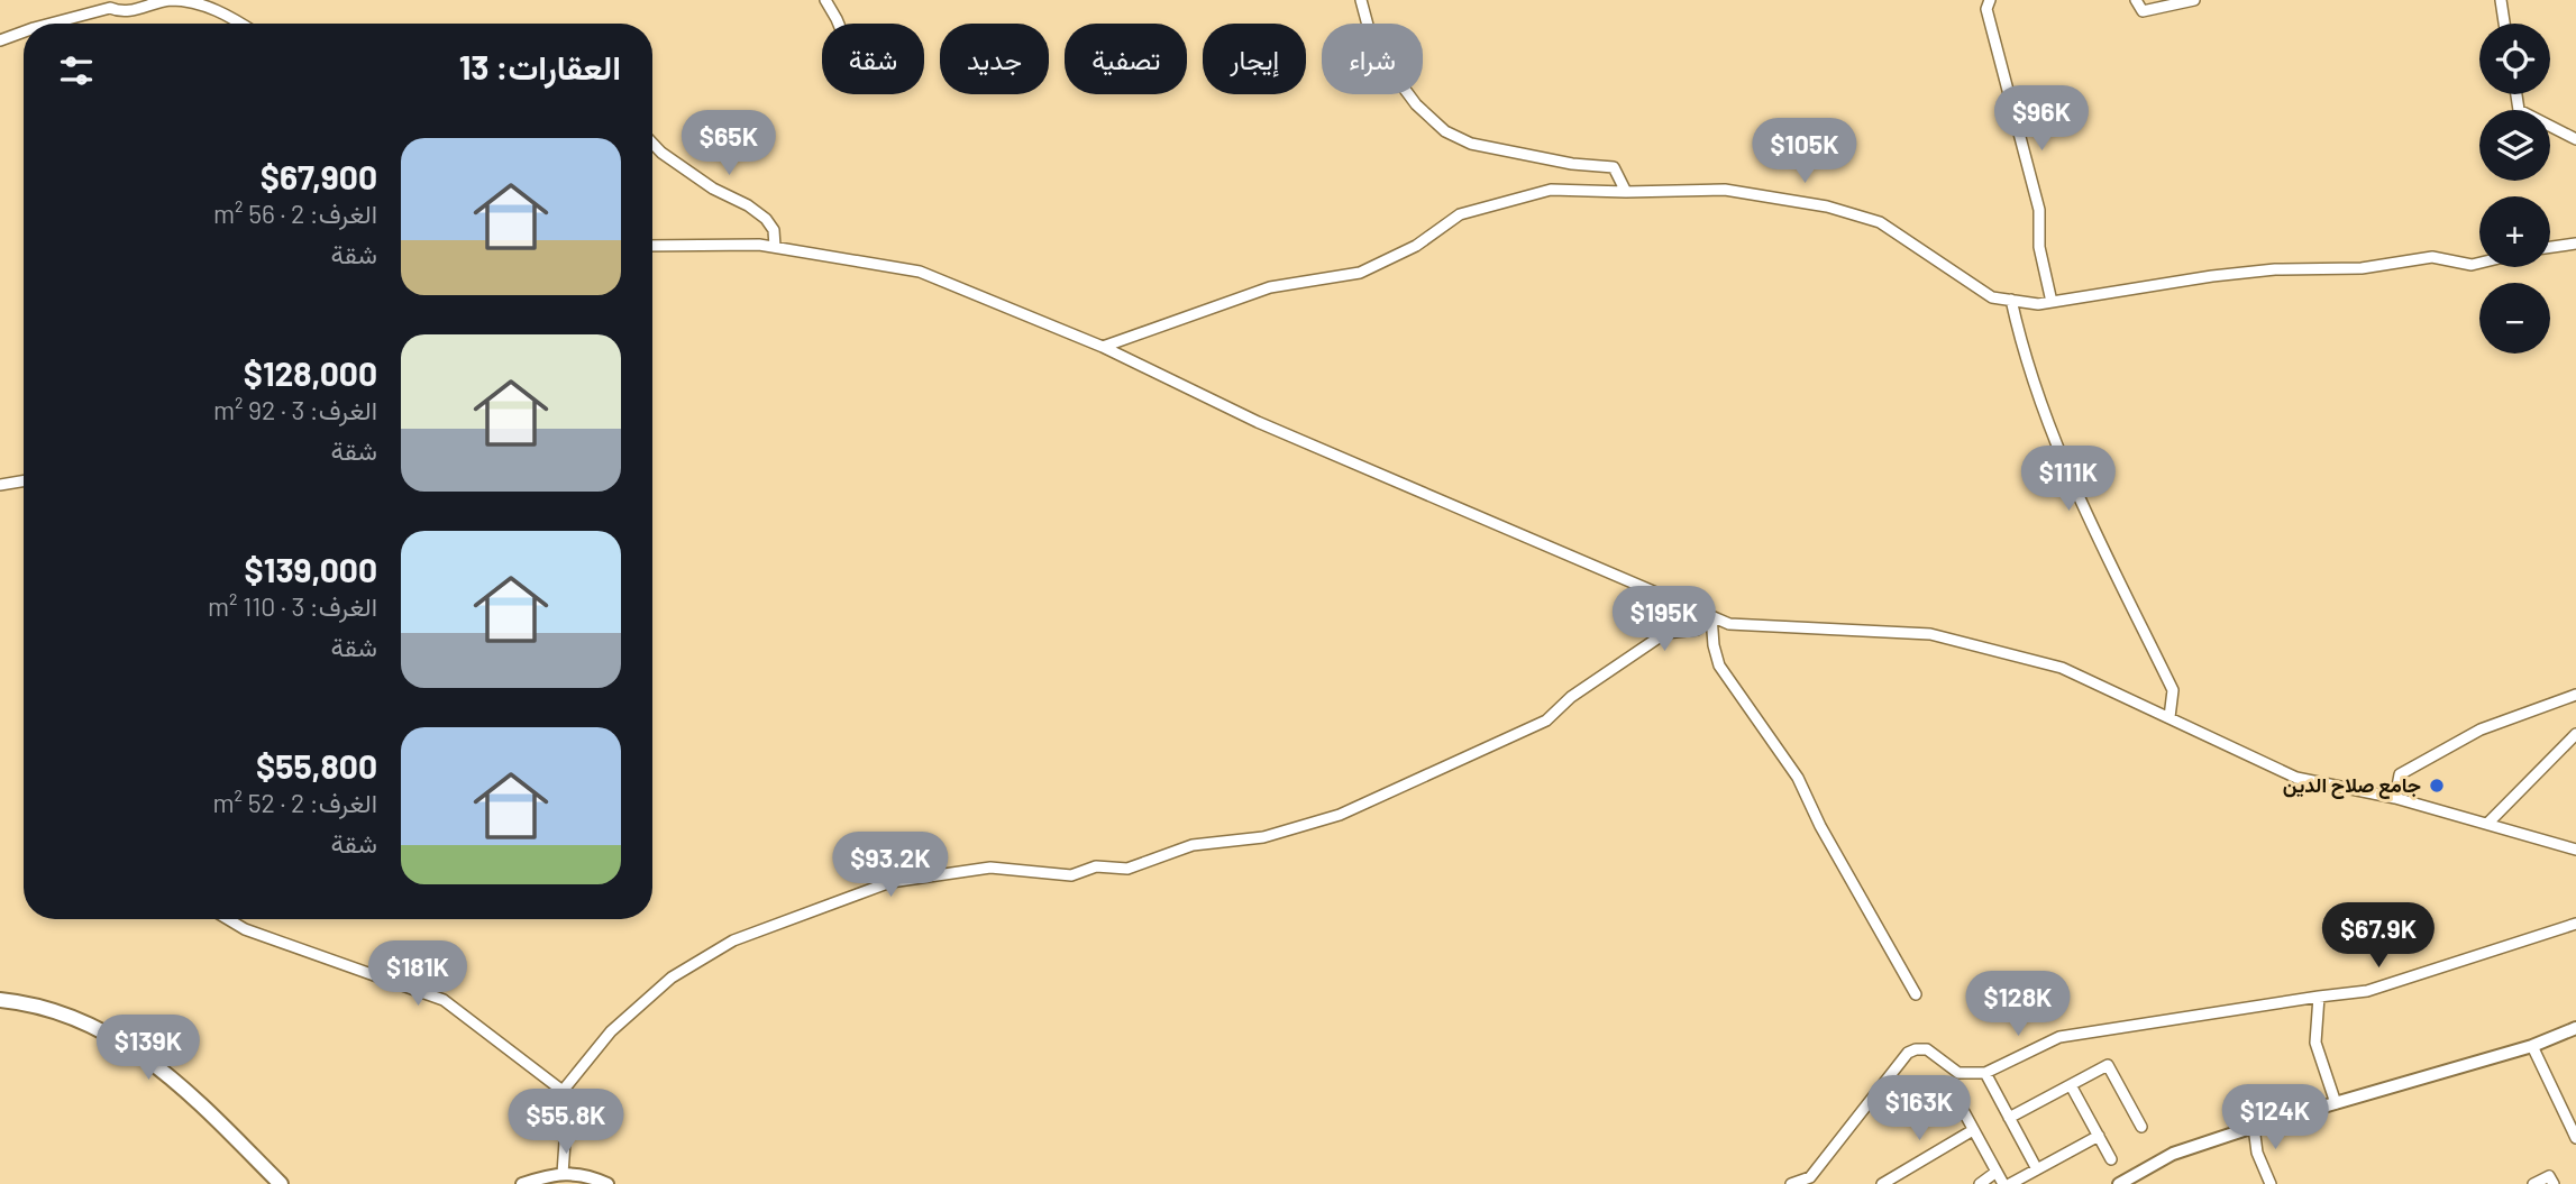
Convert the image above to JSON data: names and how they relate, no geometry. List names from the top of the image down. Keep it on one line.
{"places":["جامع صلاح الدين"],"page":{"map_buttons":["+","−"],"chip":["شراء","إيجار","تصفية","جديد","شقة"],"heading":"العقارات: 13","price":["$96K","$65K","$105K","$111K","$195K","$93.2K","$67.9K","$181K","$128K","$139K","$163K","$124K","$55.8K"],"list":[{"name":"$67,900","note":"الغرف: 2 · 56 m² · شقة"},{"name":"$128,000","note":"الغرف: 3 · 92 m² · شقة"},{"name":"$139,000","note":"الغرف: 3 · 110 m² · شقة"},{"name":"$55,800","note":"الغرف: 2 · 52 m² · شقة"}]}}
